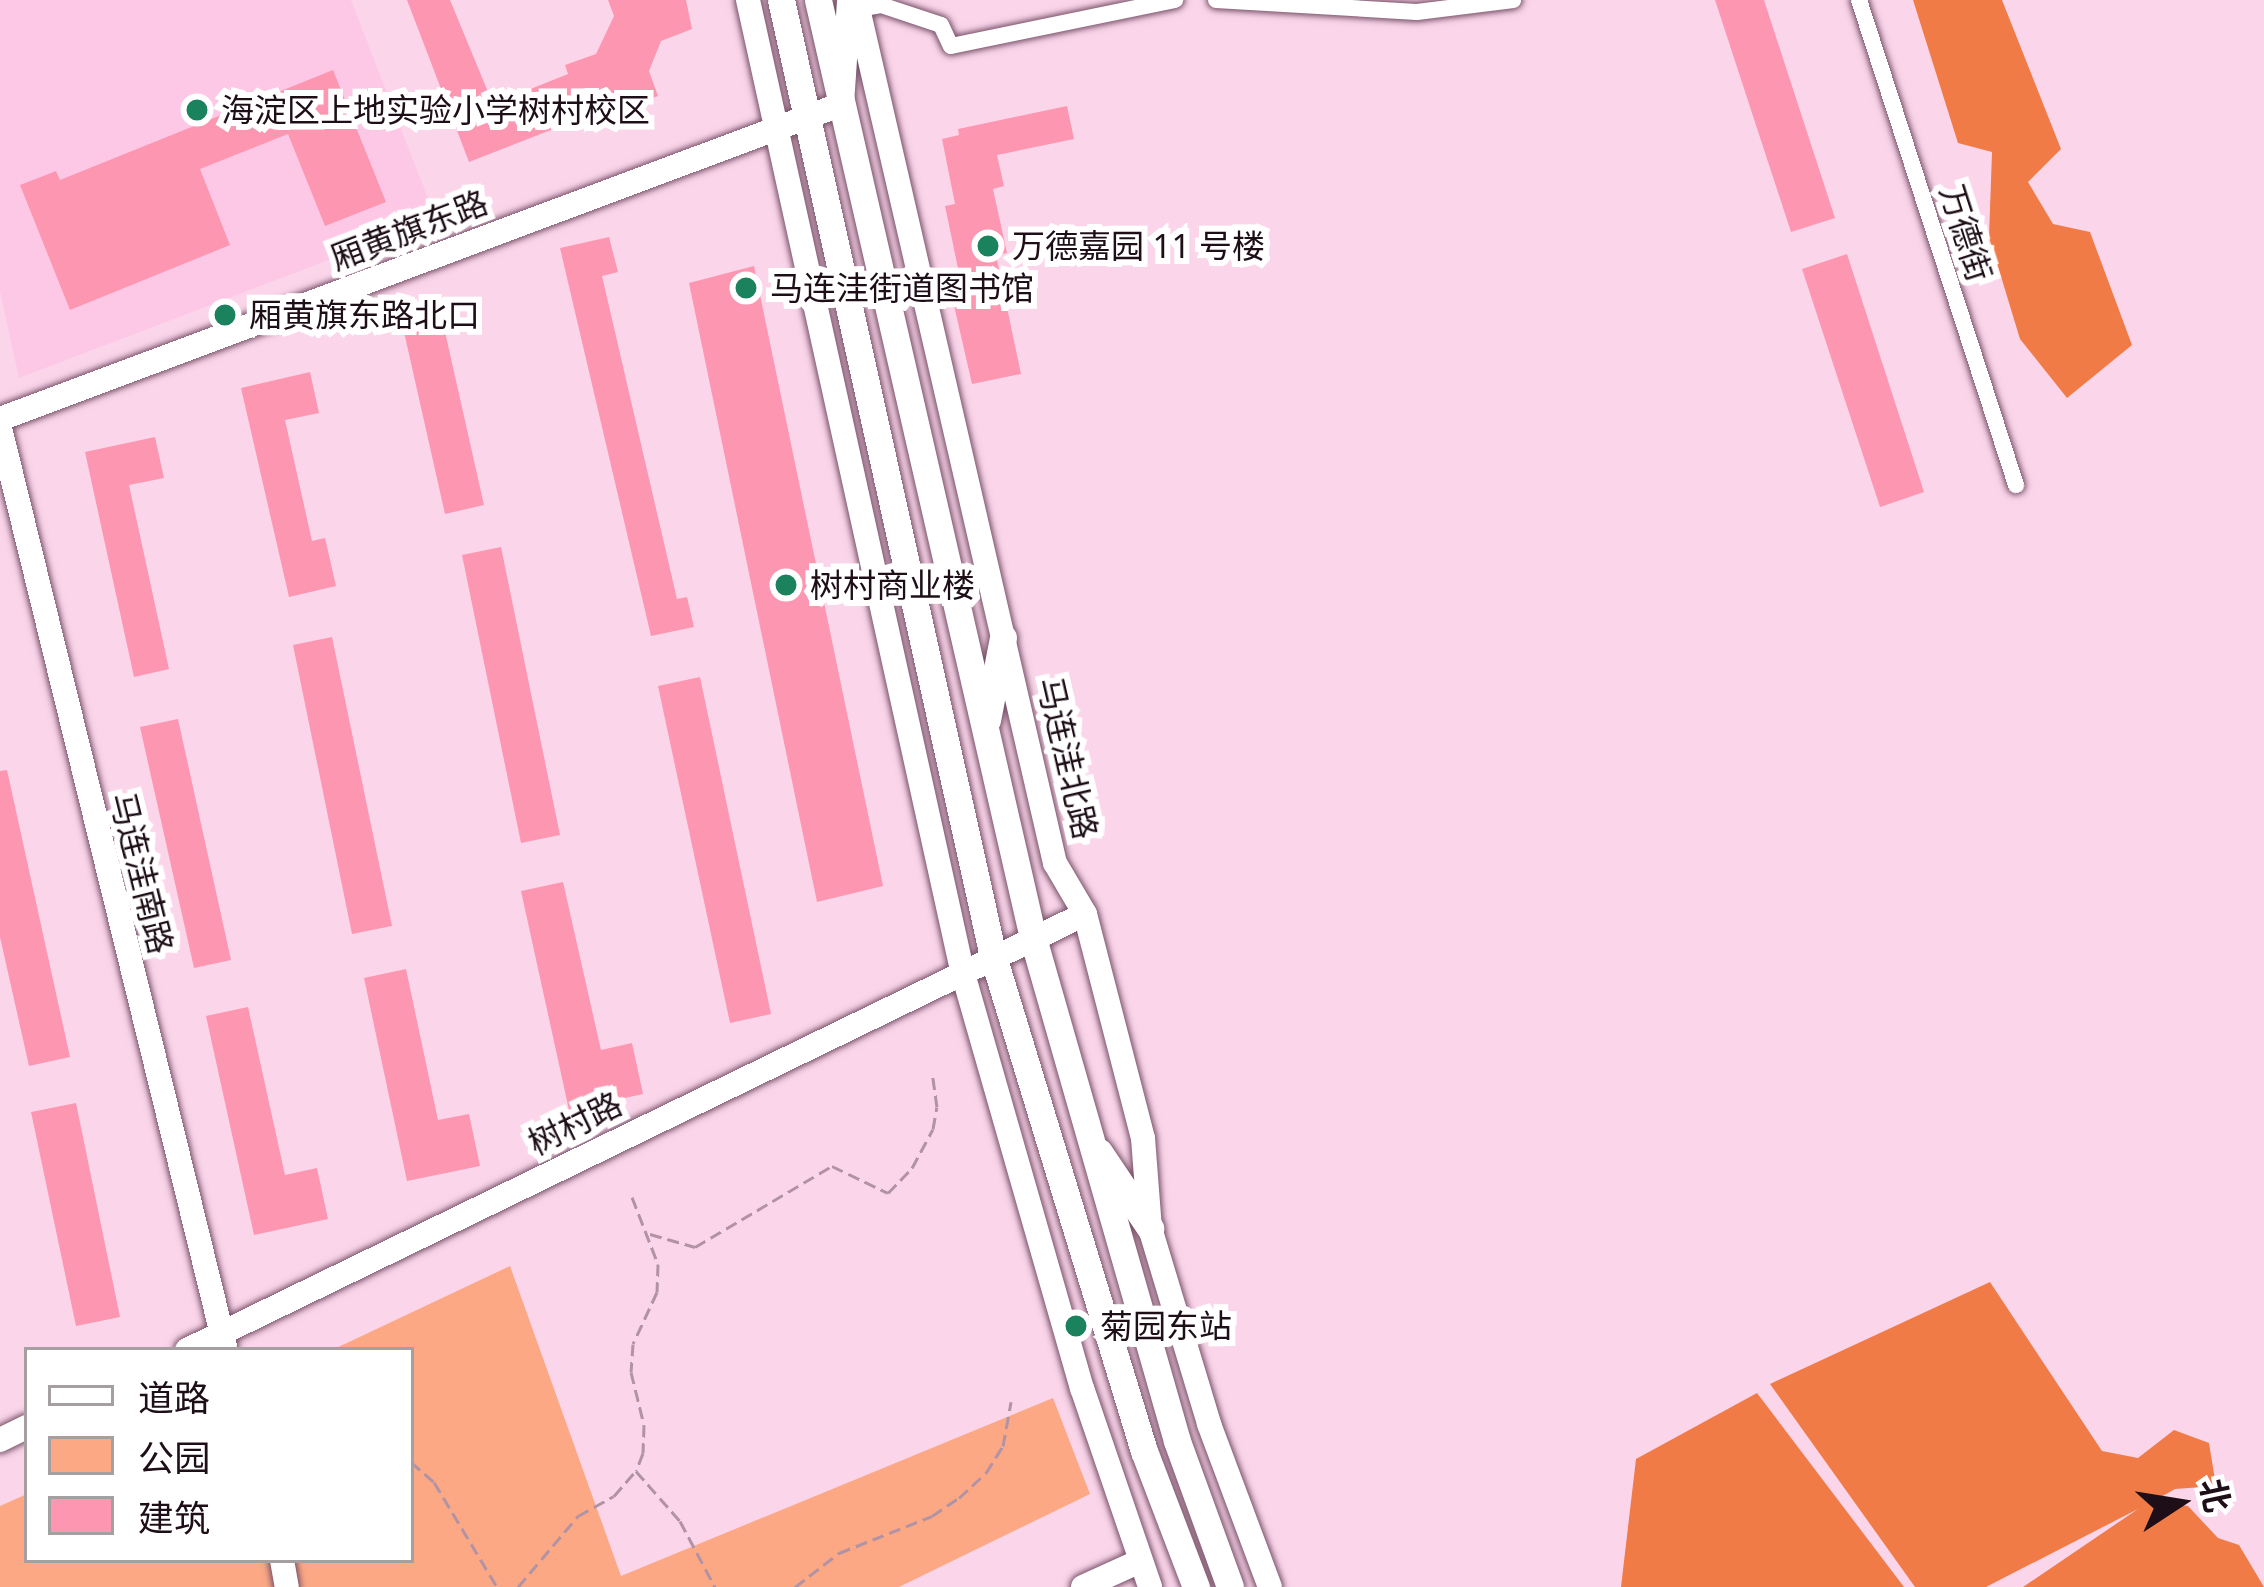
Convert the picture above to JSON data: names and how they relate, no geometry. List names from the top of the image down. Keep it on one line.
{"streets":{"street":["厢黄旗东路","万德街","马连洼北路","马连洼南路","树村路"]},"crossings":[["马连洼北路","树村路"],["马连洼南路","树村路"]],"places":["海淀区上地实验小学树村校区","万德嘉园 11 号楼","马连洼街道图书馆","厢黄旗东路北口","树村商业楼","菊园东站"],"legend":["道路","公园","建筑"],"north":"right"}
